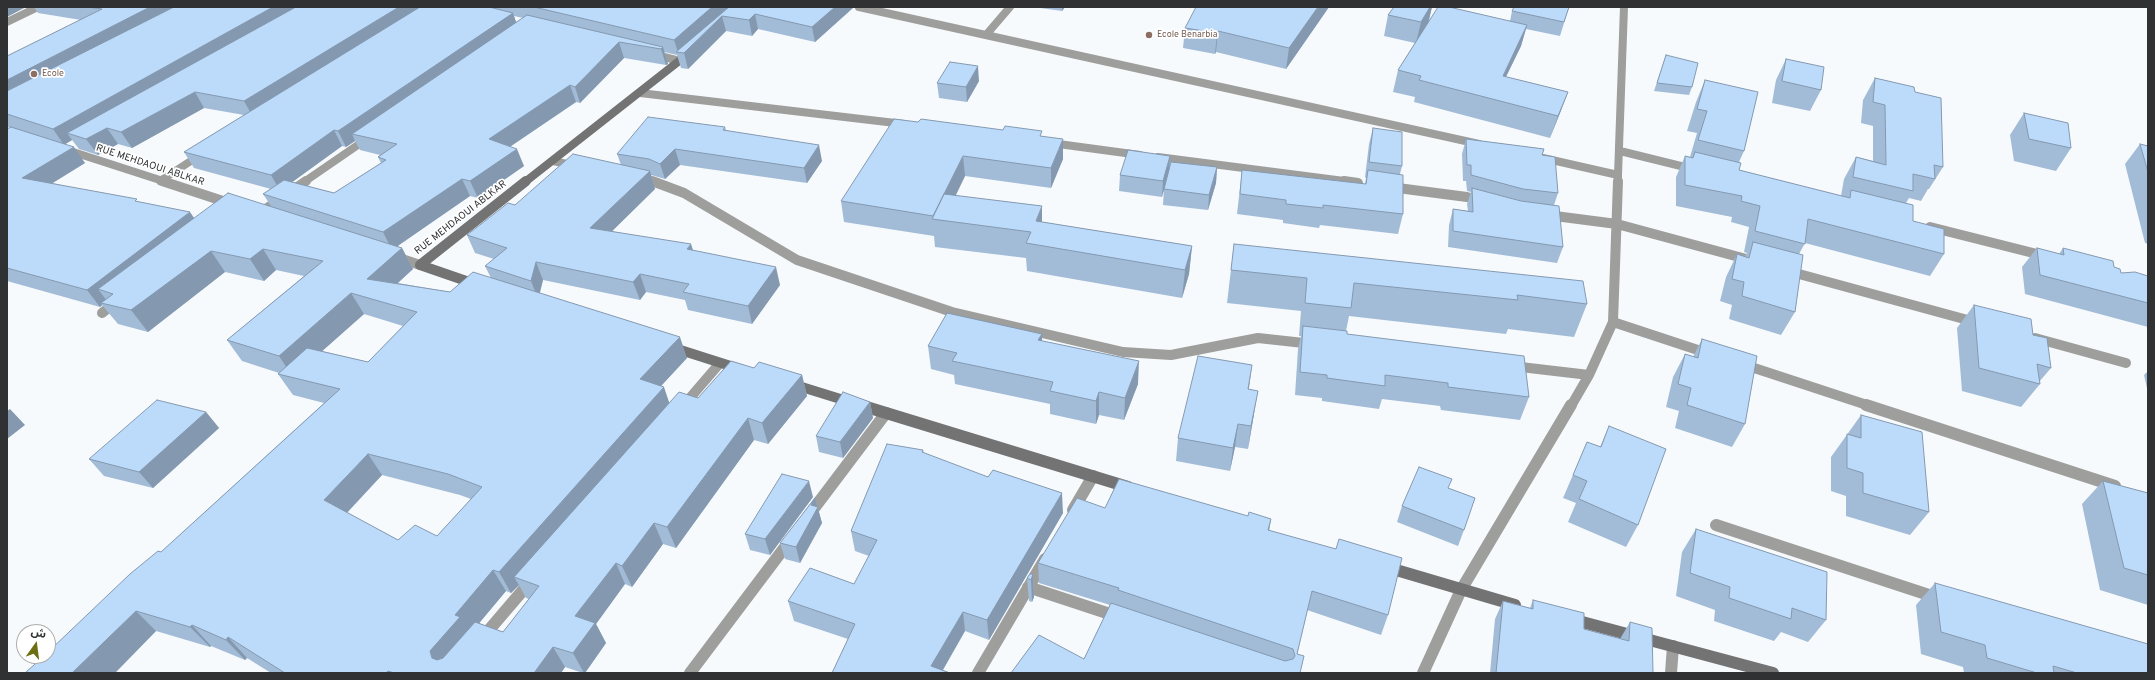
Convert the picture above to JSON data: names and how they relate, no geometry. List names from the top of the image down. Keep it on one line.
{"streets":{"street":["RUE MEHDAOUI ABLKAR"]},"places":["Ecole Benarbia","Ecole"],"north":"top"}
